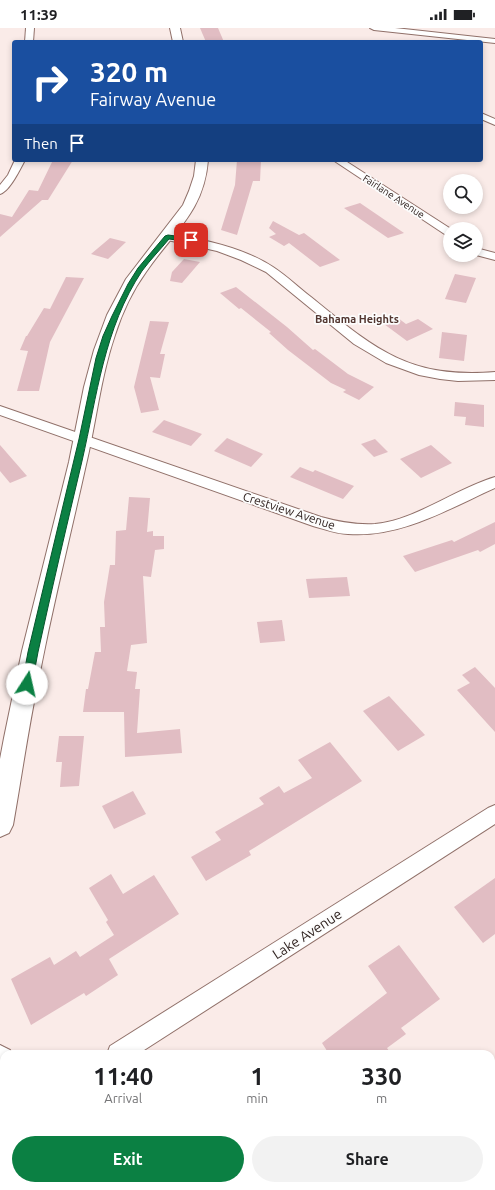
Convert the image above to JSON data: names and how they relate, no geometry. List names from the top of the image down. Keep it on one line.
{"streets":{"street":["Fairlane Avenue","Crestview Avenue","Lake Avenue"]},"districts":["Bahama Heights"],"page":{"status":"11:39","turn":["320 m","Fairway Avenue"],"then":"Then","eta":["11:40","Arrival","1","min","330","m"],"buttons":["Exit","Share"]}}
